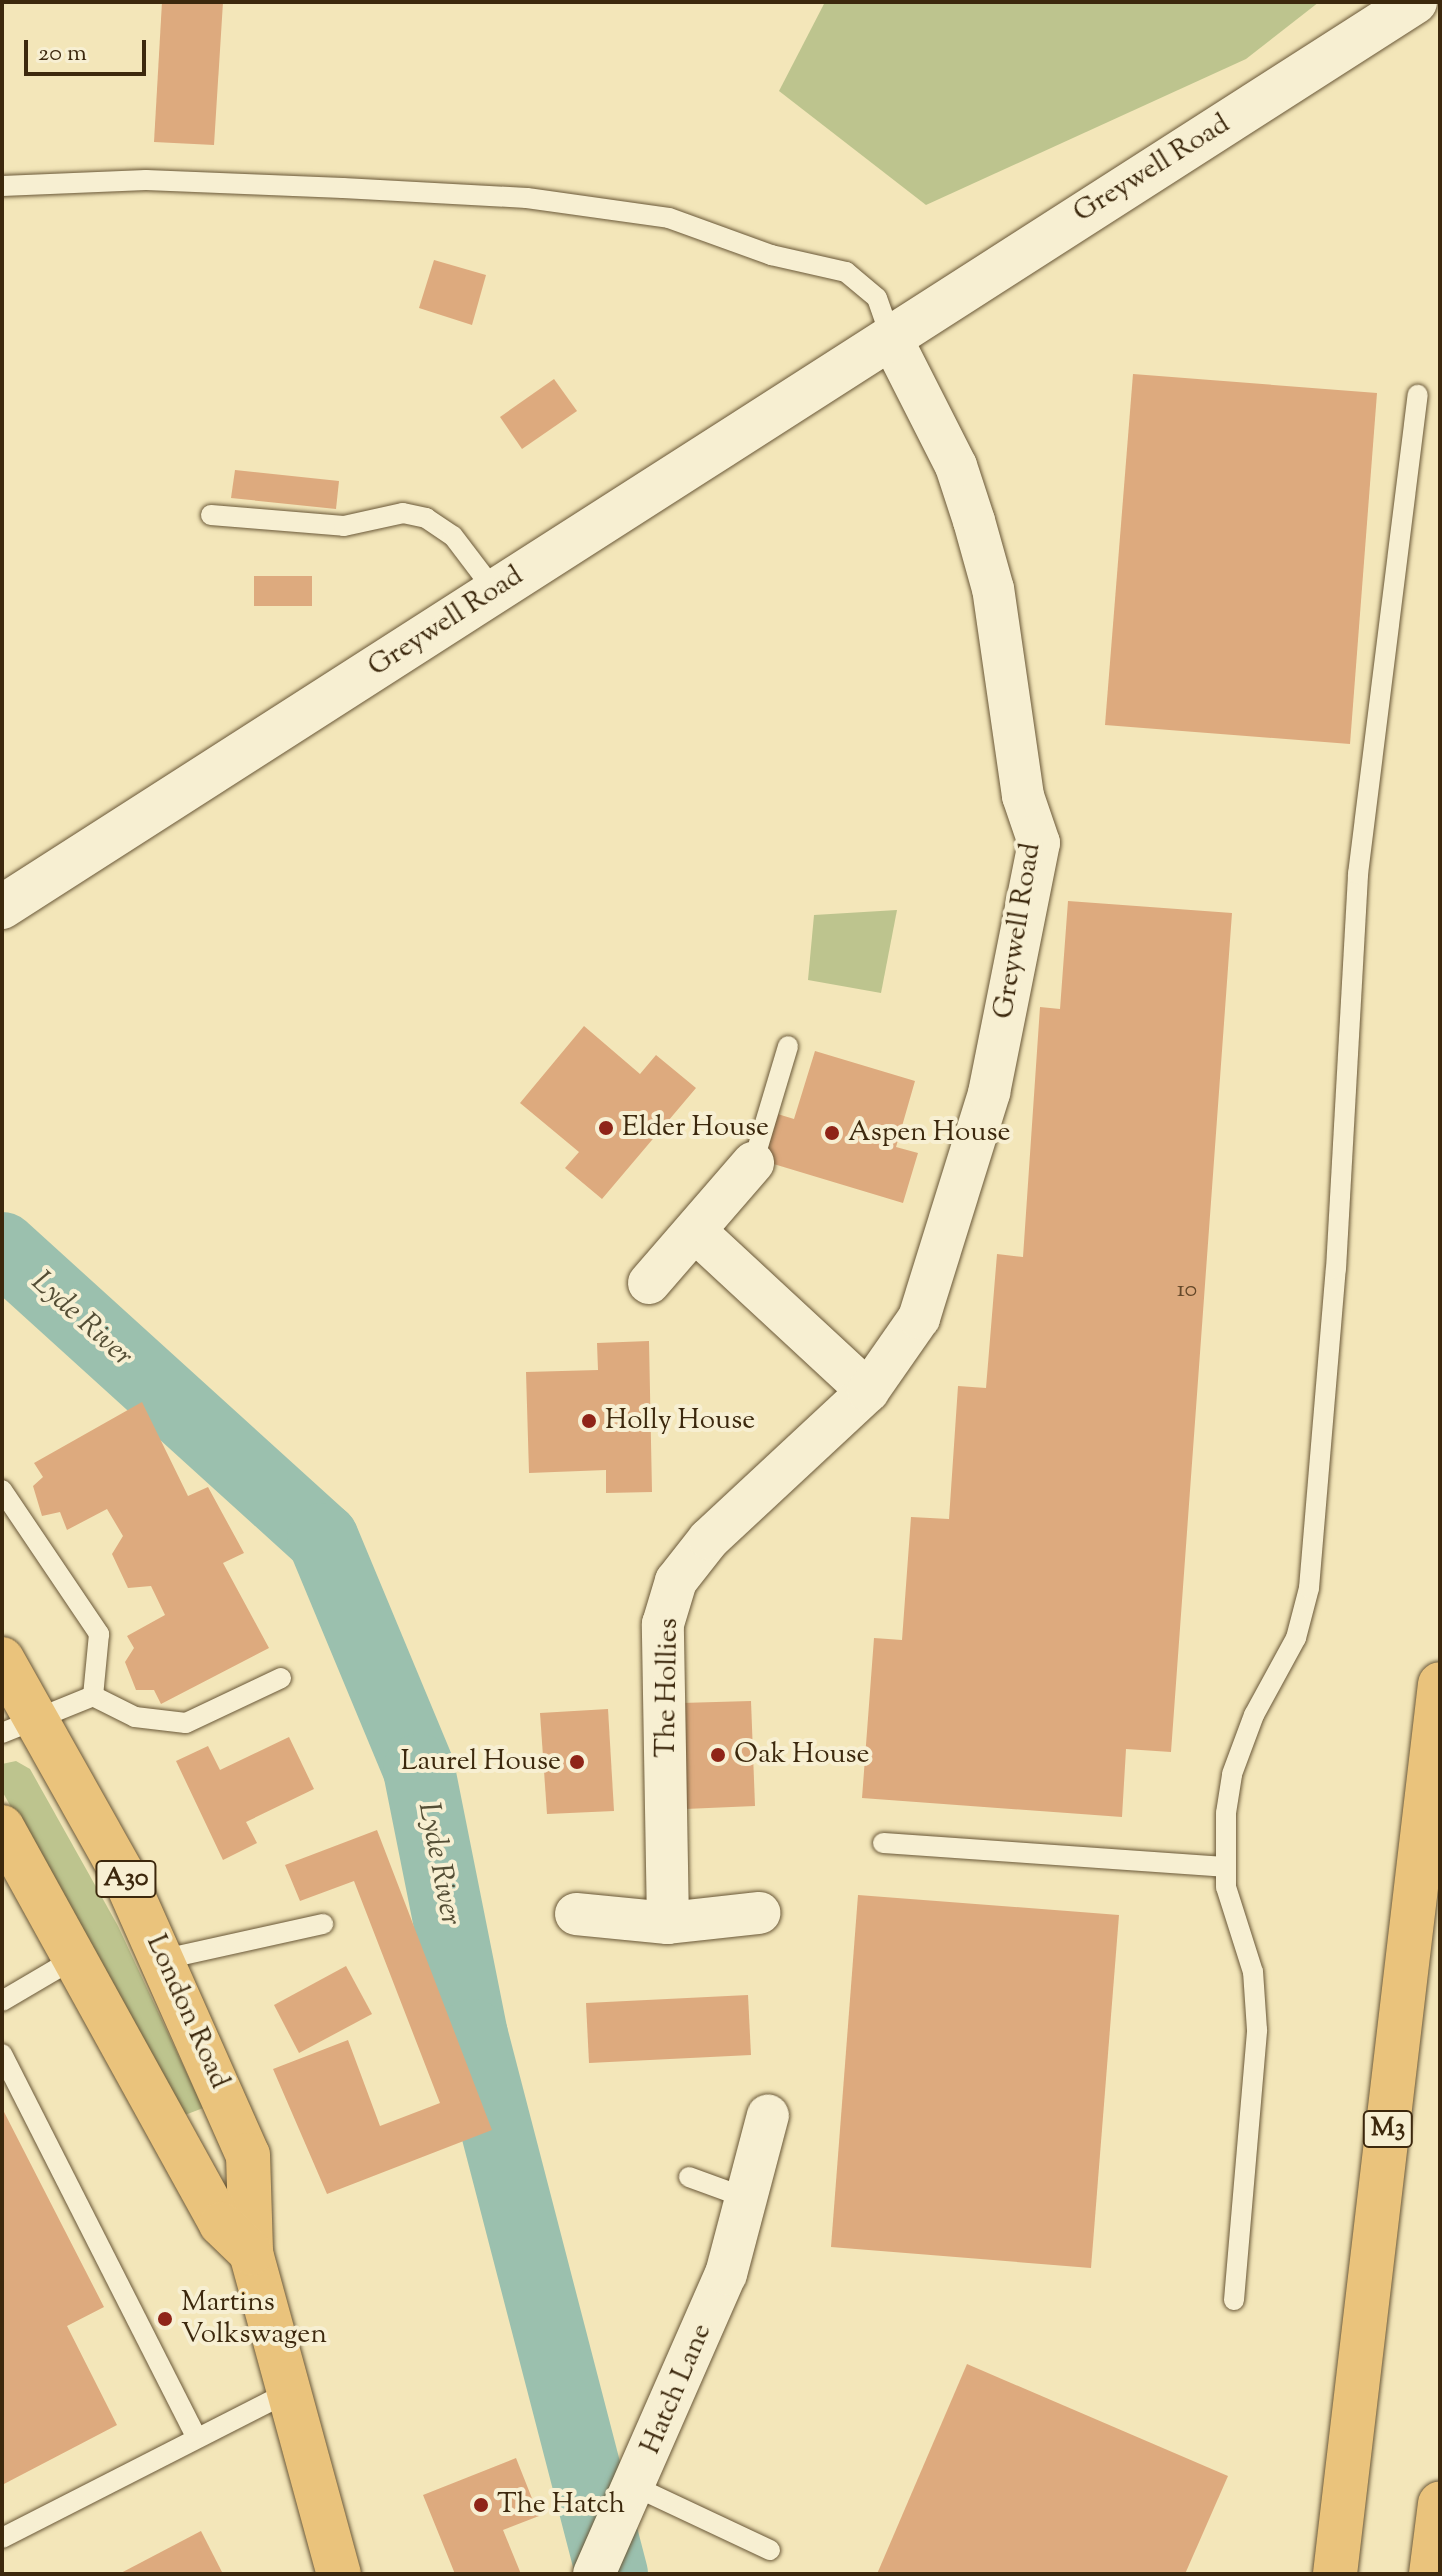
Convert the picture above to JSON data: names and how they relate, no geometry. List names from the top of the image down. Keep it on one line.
{"streets":{"main road":["A30","London Road","M3"],"street":["Greywell Road","The Hollies","Hatch Lane"]},"crossings":[["Greywell Road","The Hollies"]],"water":["Lyde River"],"places":["Elder House","Aspen House","Holly House","Oak House","Laurel House","Martins Volkswagen","The Hatch"],"house_numbers":["10"],"scale_bar":"20 m"}
